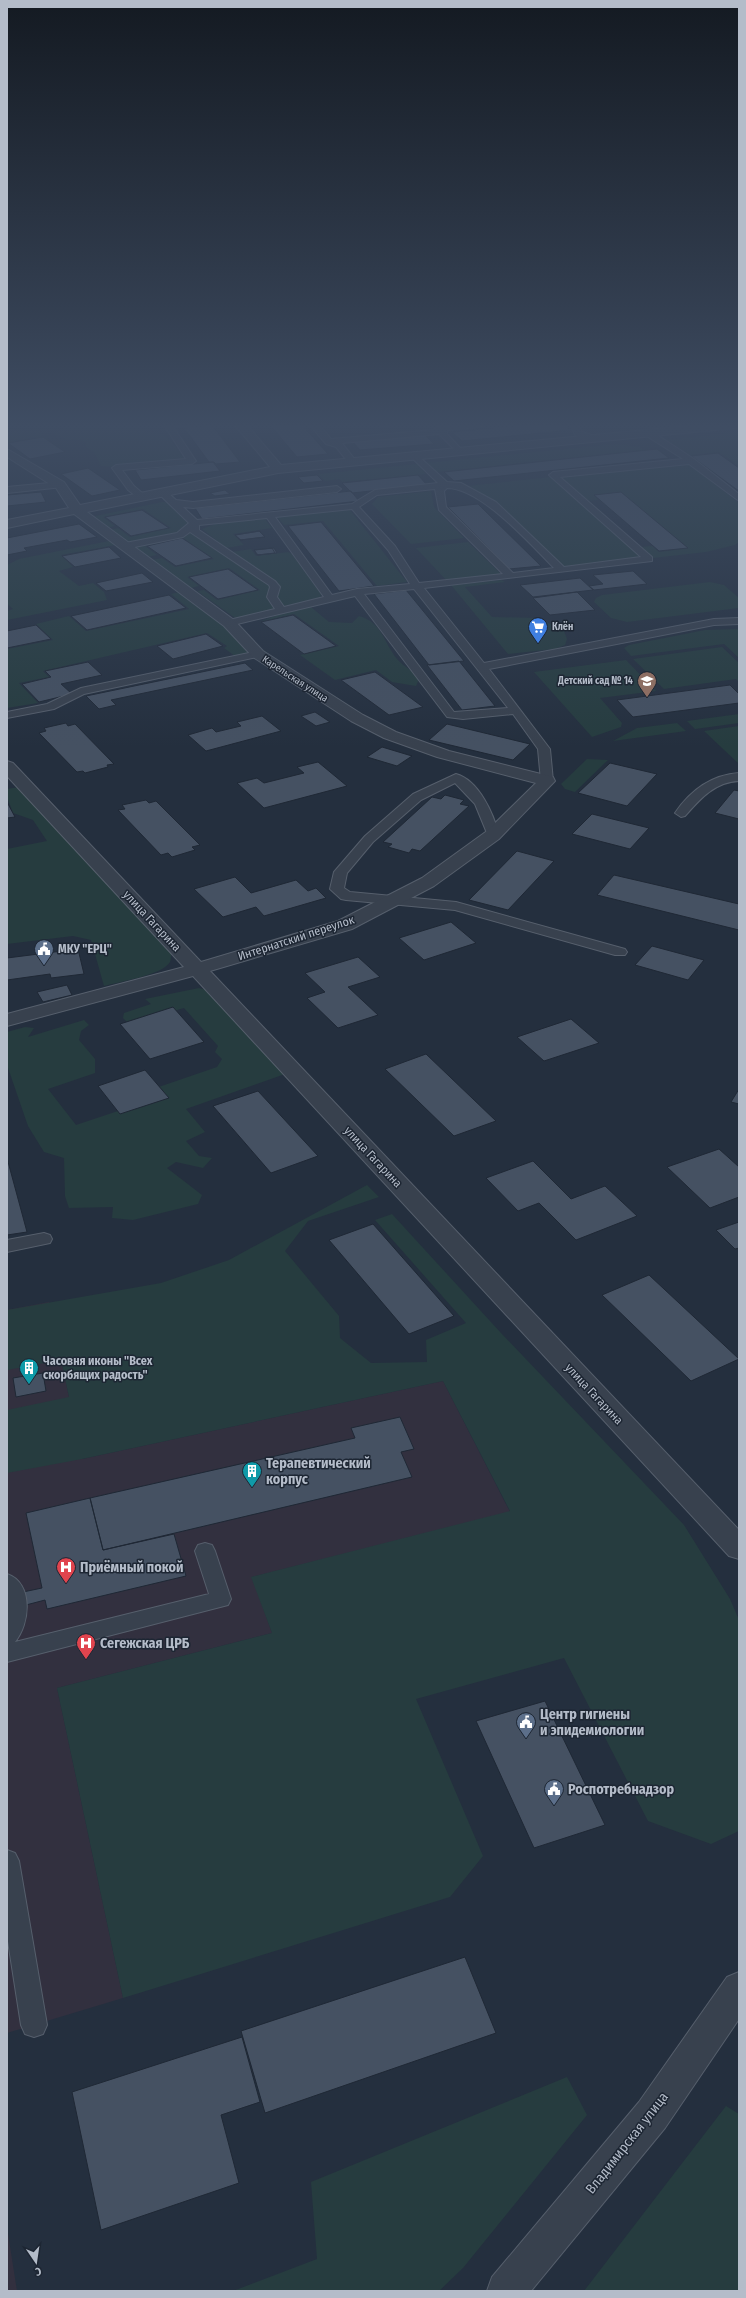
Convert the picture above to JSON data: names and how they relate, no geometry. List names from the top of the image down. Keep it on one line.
{"streets":{"street":["Карельская улица","улица Гагарина","Интернатский переулок","Владимирская улица"]},"crossings":[["Карельская улица","Интернатский переулок"],["улица Гагарина","Интернатский переулок"]],"places":{"supermarket":["Клён"],"school or university":["Детский сад № 14"],"public building":["МКУ \"ЕРЦ\"","Центр гигиены и эпидемиологии","Роспотребнадзор"],"building":["Часовня иконы \"Всех скорбящих радость\"","Терапевтический корпус"],"hospital":["Приёмный покой","Сегежская ЦРБ"]},"north":"bottom"}
